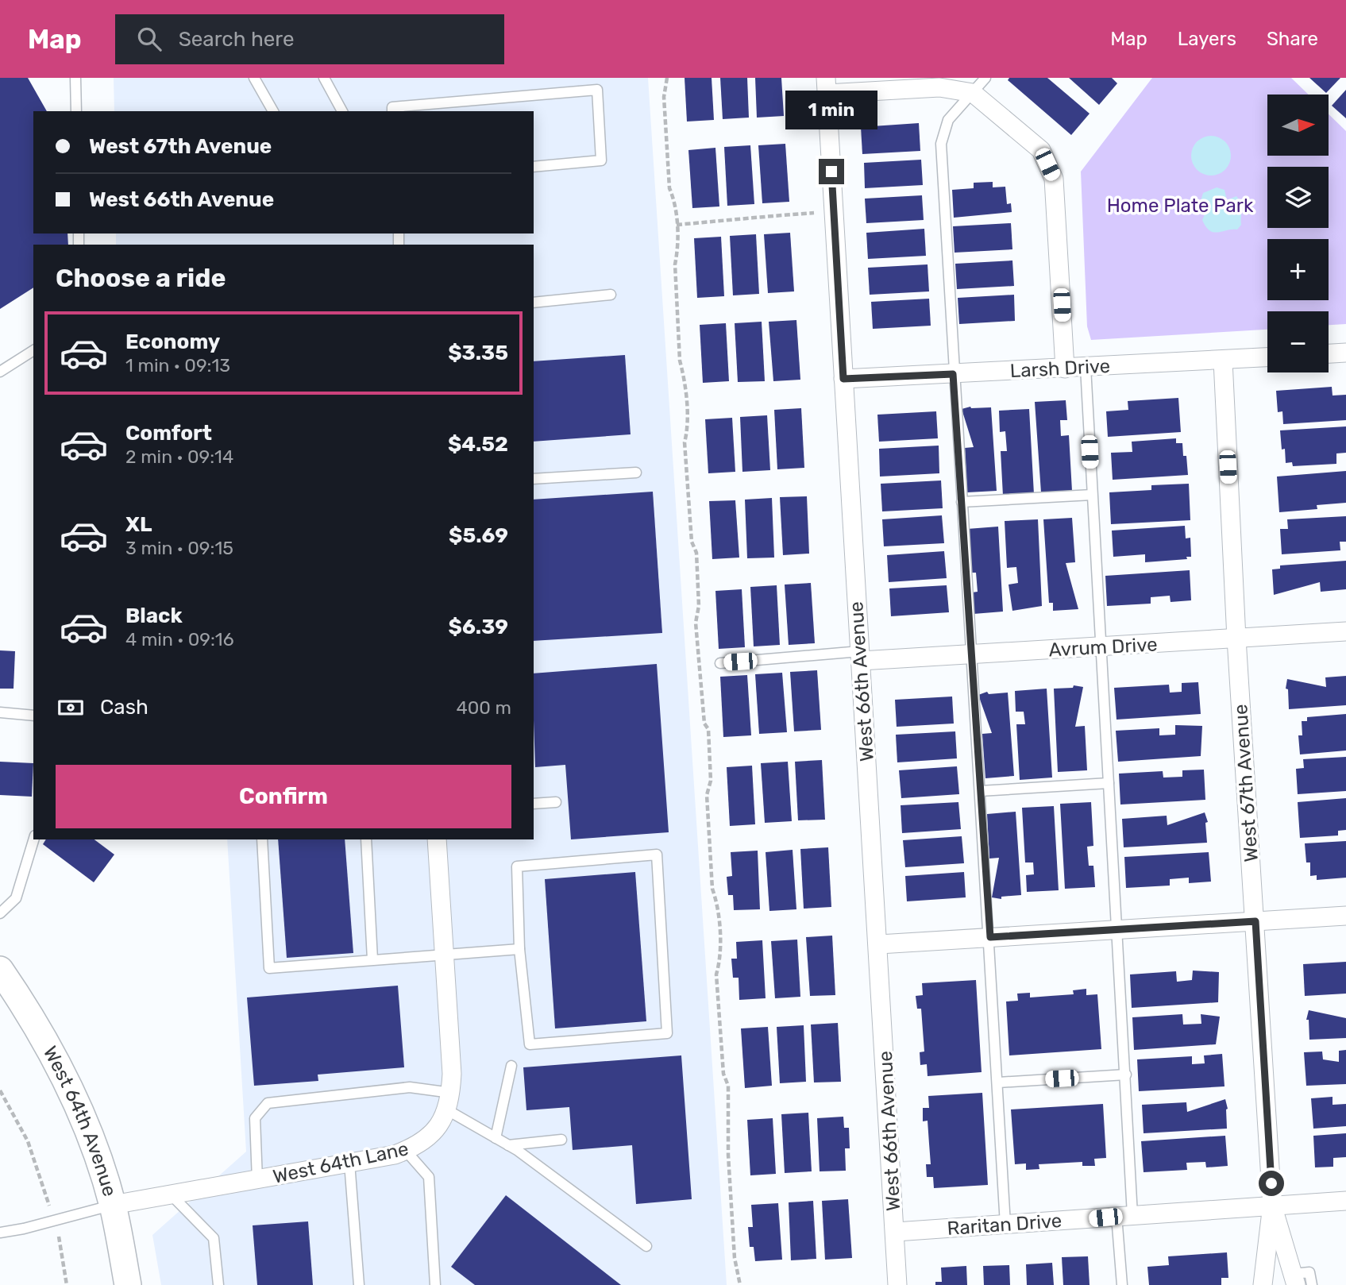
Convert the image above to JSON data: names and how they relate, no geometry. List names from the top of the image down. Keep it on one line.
{"streets":{"street":["Larsh Drive","Avrum Drive","West 66th Avenue","West 67th Avenue","West 64th Avenue","West 64th Lane","Raritan Drive"]},"crossings":[["Larsh Drive","West 66th Avenue"],["Larsh Drive","West 67th Avenue"],["Avrum Drive","West 66th Avenue"],["Avrum Drive","West 67th Avenue"],["West 66th Avenue","Raritan Drive"],["West 67th Avenue","Raritan Drive"],["West 64th Avenue","West 64th Lane"]],"parks":["Home Plate Park"],"north":"right","page":{"header":"Map","search":"Search here","nav":["Map","Layers","Share"],"bubble":"1 min","map_buttons":["+","−"],"banner":["West 67th Avenue","West 66th Avenue"],"heading":"Choose a ride","list":[{"name":"Economy","note":"1 min · 09:13","value":"$3.35"},{"name":"Comfort","note":"2 min · 09:14","value":"$4.52"},{"name":"XL","note":"3 min · 09:15","value":"$5.69"},{"name":"Black","note":"4 min · 09:16","value":"$6.39"}],"pay":["Cash","400 m"],"buttons":"Confirm"}}
